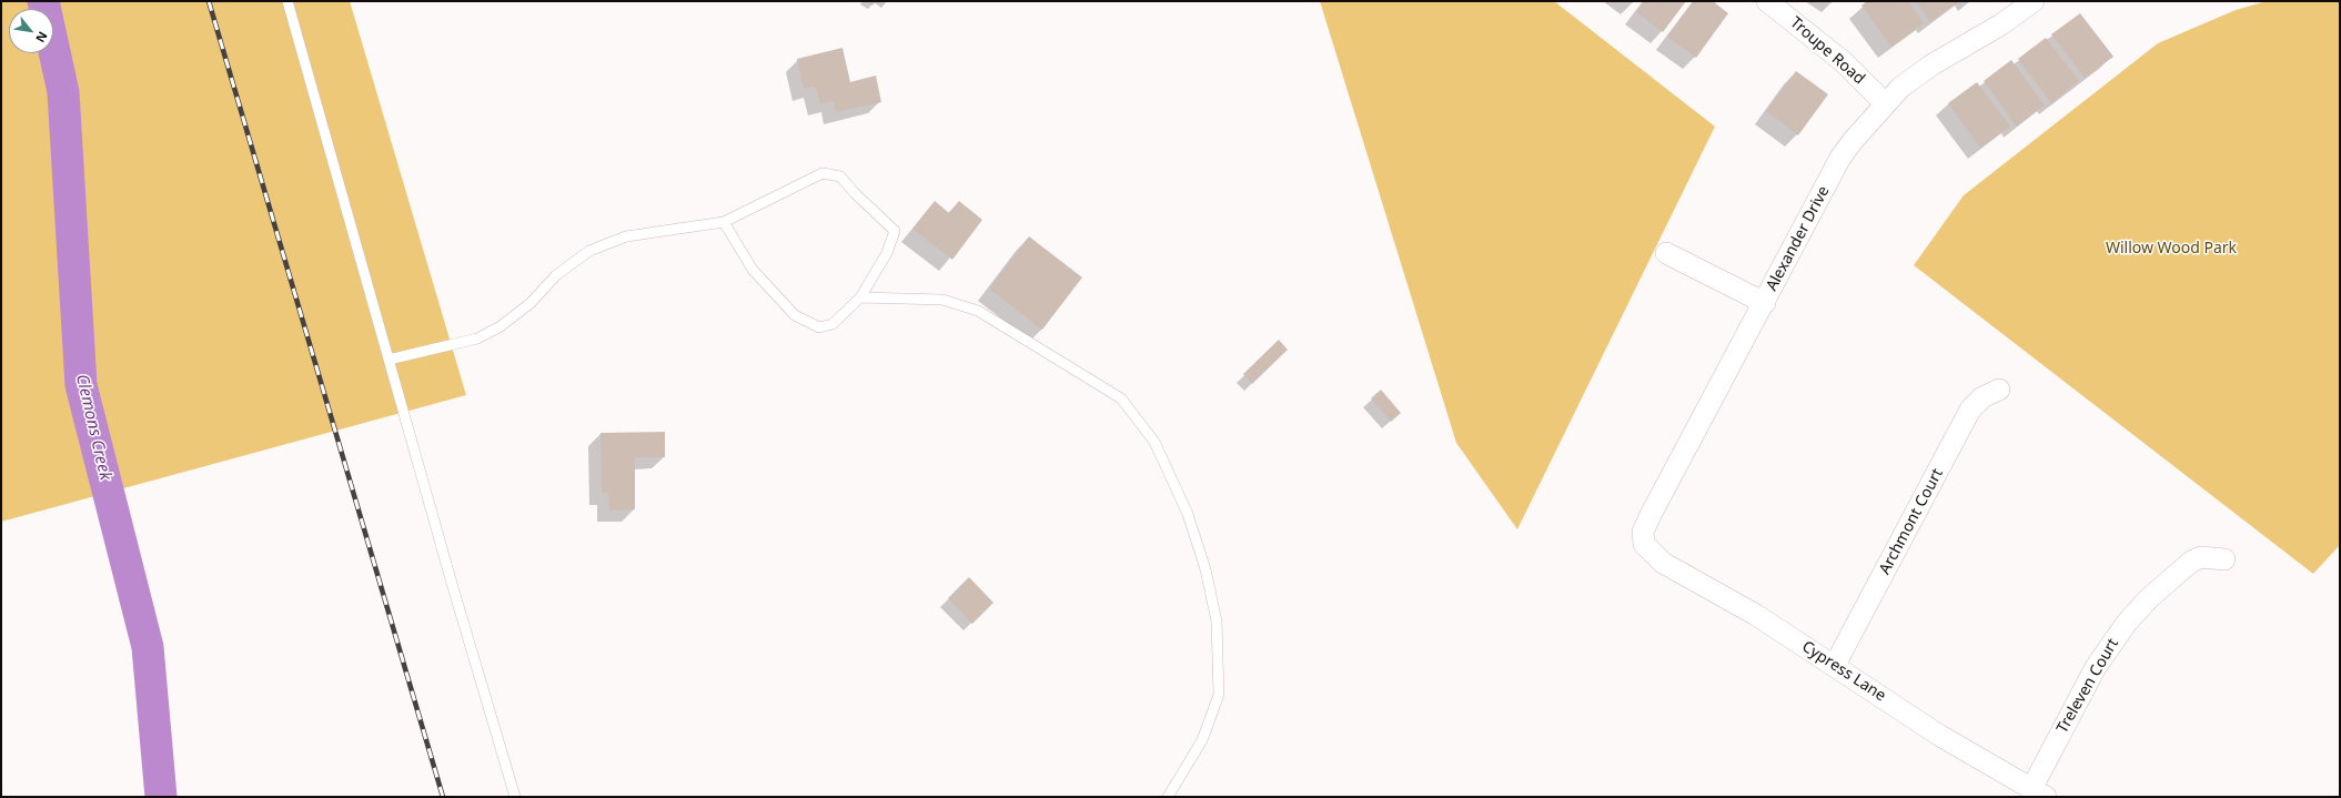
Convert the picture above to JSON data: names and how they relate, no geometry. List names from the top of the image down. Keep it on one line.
{"streets":{"street":["Troupe Road","Alexander Drive","Archmont Court","Cypress Lane","Treleven Court"]},"crossings":[["Troupe Road","Alexander Drive"],["Alexander Drive","Cypress Lane"],["Archmont Court","Cypress Lane"],["Cypress Lane","Treleven Court"]],"water":["Clemons Creek"],"parks":["Willow Wood Park"],"north":"bottom right"}
